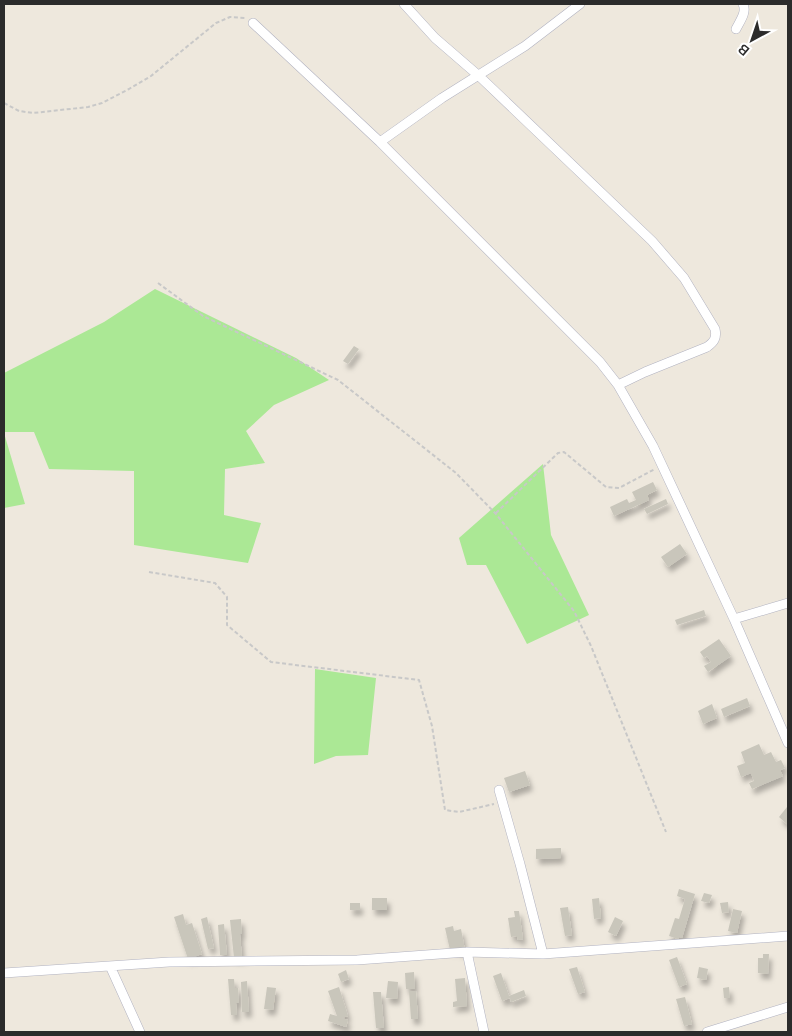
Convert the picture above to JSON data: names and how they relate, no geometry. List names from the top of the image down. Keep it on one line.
{"north":"bottom left"}
